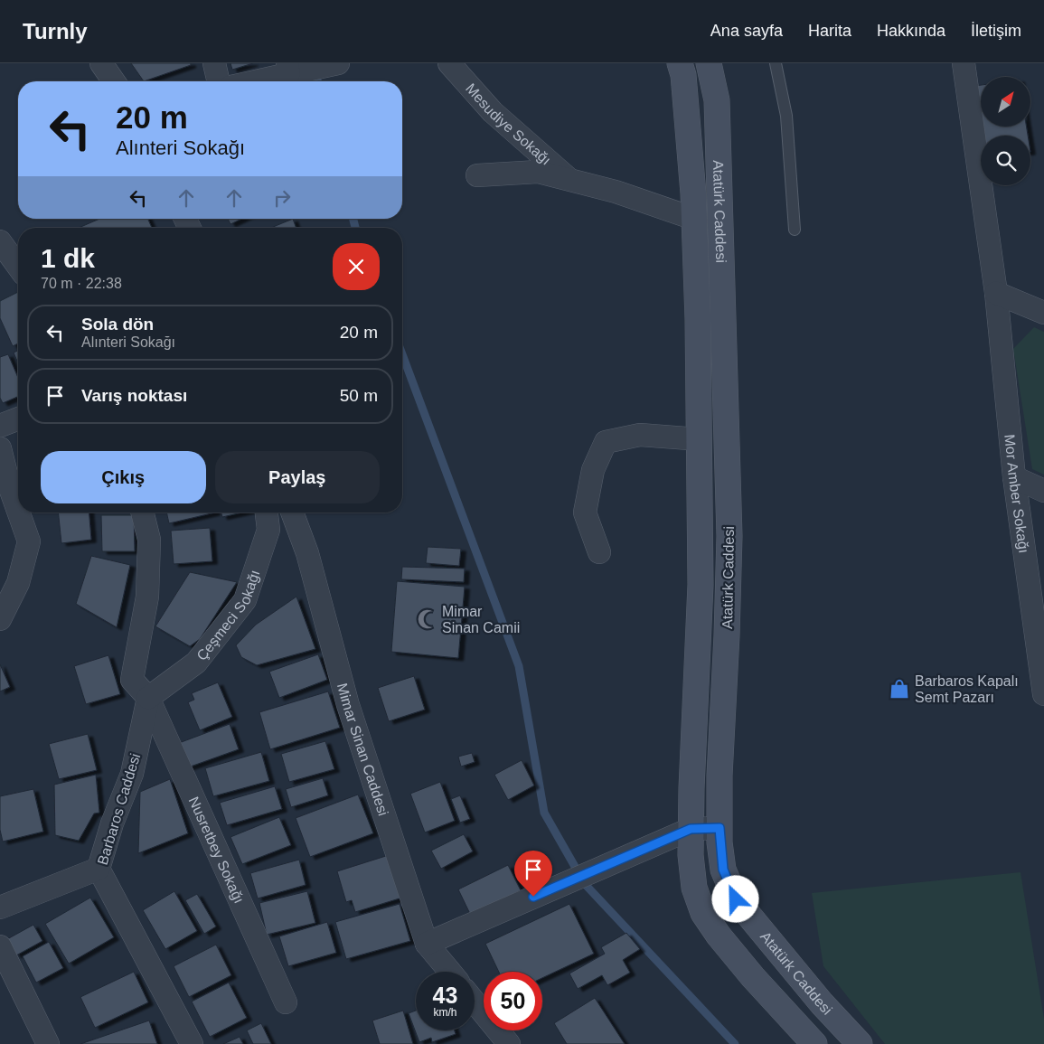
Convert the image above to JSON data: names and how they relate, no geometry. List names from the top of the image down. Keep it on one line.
{"streets":{"main road":["Atatürk Caddesi"],"street":["Mesudiye Sokağı","Mor Amber Sokağı","Çeşmeci Sokağı","Mimar Sinan Caddesi","Barbaros Caddesi","Nusretbey Sokağı"]},"crossings":[["Mesudiye Sokağı","Atatürk Caddesi"],["Çeşmeci Sokağı","Barbaros Caddesi"],["Çeşmeci Sokağı","Nusretbey Sokağı"],["Barbaros Caddesi","Nusretbey Sokağı"]],"places":{"mosque":["Mimar Sinan Camii"],"shop":["Barbaros Kapalı Semt Pazarı"]},"north":"top right","page":{"header":"Turnly","nav":["Ana sayfa","Harita","Hakkında","İletişim"],"turn":["20 m","Alınteri Sokağı"],"heading":["1 dk","70 m · 22:38"],"list":[{"name":"Sola dön","note":"Alınteri Sokağı","value":"20 m"},{"name":"Varış noktası","value":"50 m"}],"buttons":["Çıkış","Paylaş"],"speed":"43 km/h","limit":"50"}}
